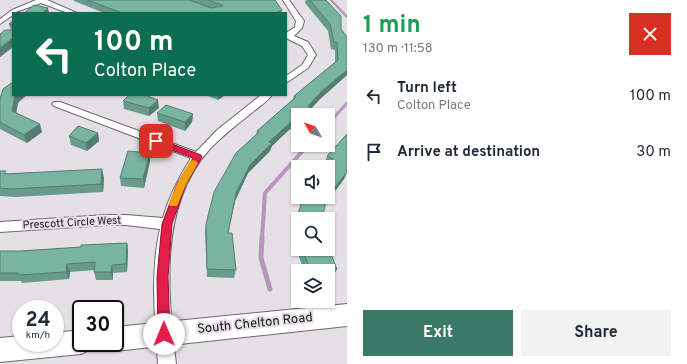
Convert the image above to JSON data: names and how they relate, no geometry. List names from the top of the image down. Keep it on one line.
{"streets":{"main road":["South Chelton Road"],"street":["Prescott Circle West"]},"north":"top left","page":{"heading":["1 min","130 m · 11:58"],"turn":["100 m","Colton Place"],"list":[{"name":"Turn left","note":"Colton Place","value":"100 m"},{"name":"Arrive at destination","value":"30 m"}],"speed":"24 km/h","limit":"30","buttons":["Exit","Share"]}}
